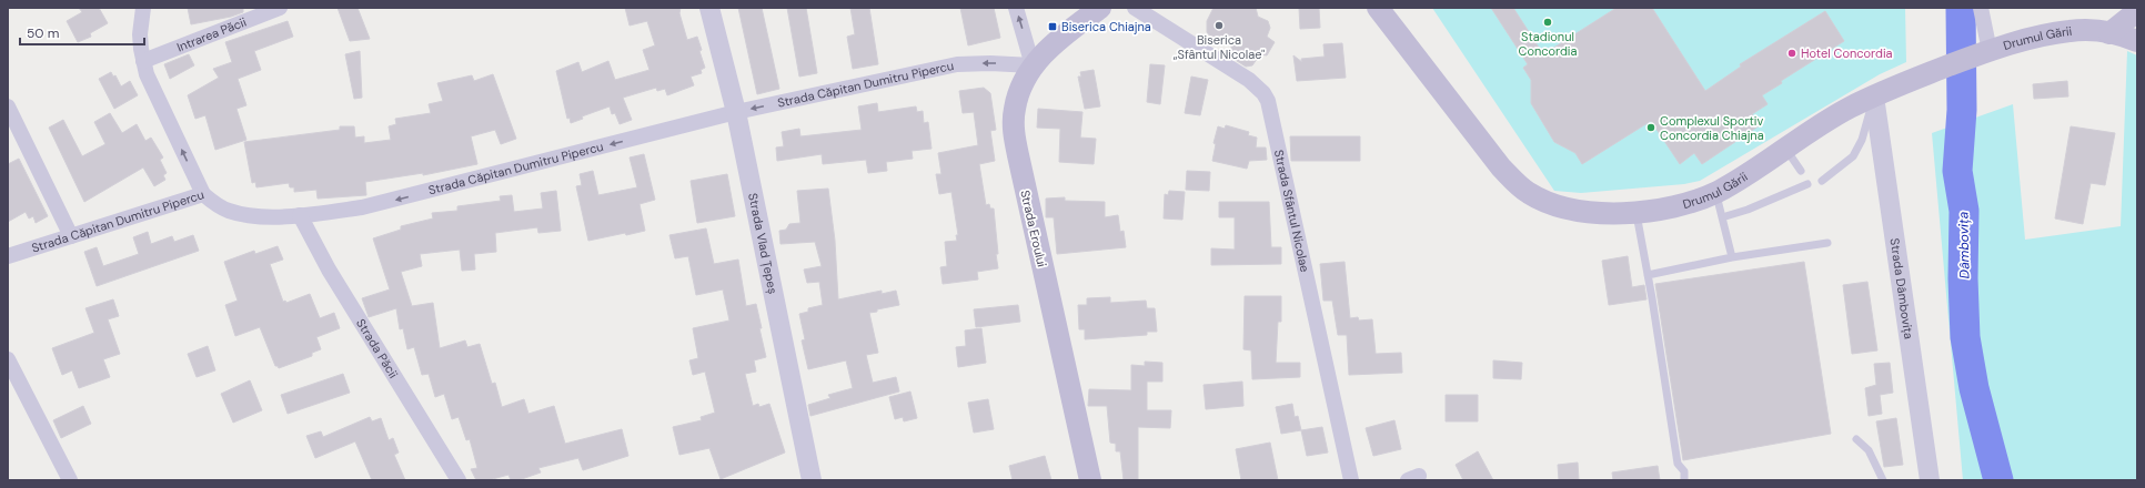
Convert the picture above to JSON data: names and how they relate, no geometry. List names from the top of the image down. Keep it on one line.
{"streets":{"main road":["Drumul Gării","Strada Eroului"],"street":["Intrarea Păcii","Strada Căpitan Dumitru Pipercu","Strada Sfântul Nicolae","Strada Vlad Țepeș","Strada Dâmbovița","Strada Păcii"]},"crossings":[["Drumul Gării","Strada Dâmbovița"],["Strada Căpitan Dumitru Pipercu","Strada Eroului"],["Strada Căpitan Dumitru Pipercu","Strada Vlad Țepeș"],["Strada Căpitan Dumitru Pipercu","Strada Păcii"]],"one_way":["Strada Căpitan Dumitru Pipercu"],"water":["Dâmbovița"],"places":{"other":["Stadionul Concordia","Biserica „Sfântul Nicolae\"","Hotel Concordia","Complexul Sportiv Concordia Chiajna"],"transit":["Biserica Chiajna"]},"scale_bar":"50 m"}
